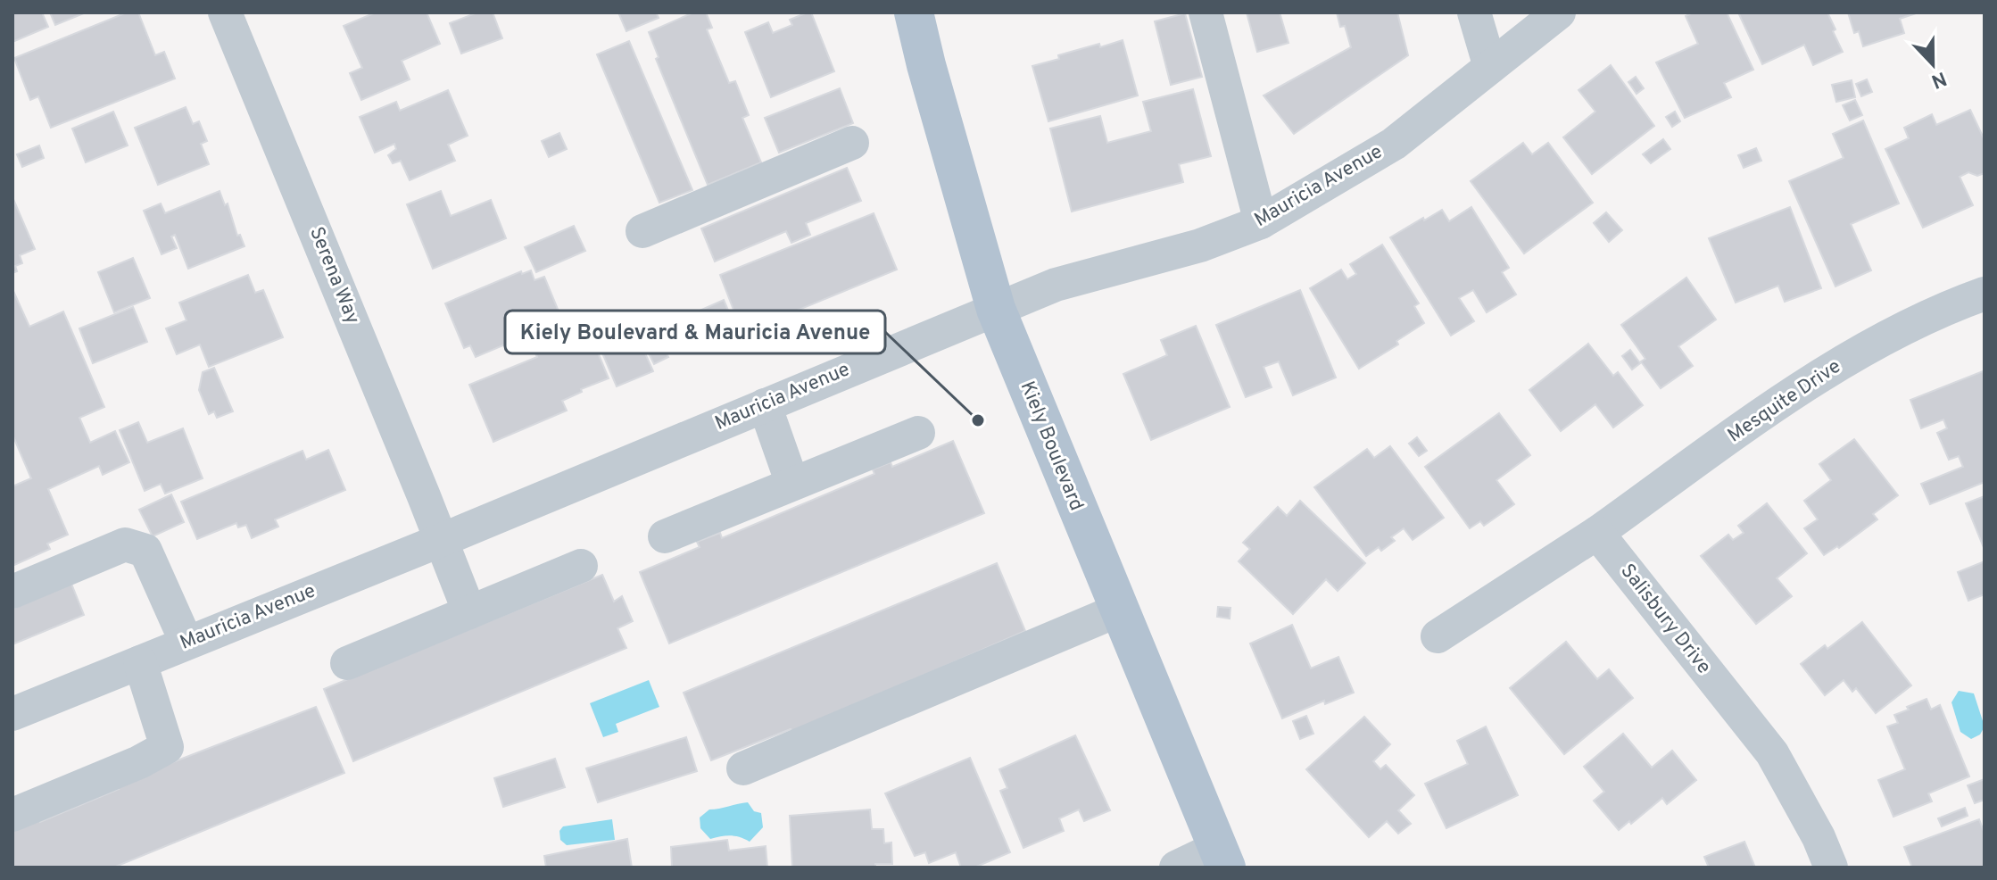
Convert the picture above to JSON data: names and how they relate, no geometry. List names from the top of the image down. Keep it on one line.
{"streets":{"main road":["Kiely Boulevard"],"street":["Mauricia Avenue","Serena Way","Mesquite Drive","Salisbury Drive"]},"crossings":[["Mauricia Avenue","Serena Way"],["Mauricia Avenue","Kiely Boulevard"],["Mesquite Drive","Salisbury Drive"]],"places":["Kiely Boulevard & Mauricia Avenue"],"north":"bottom"}
